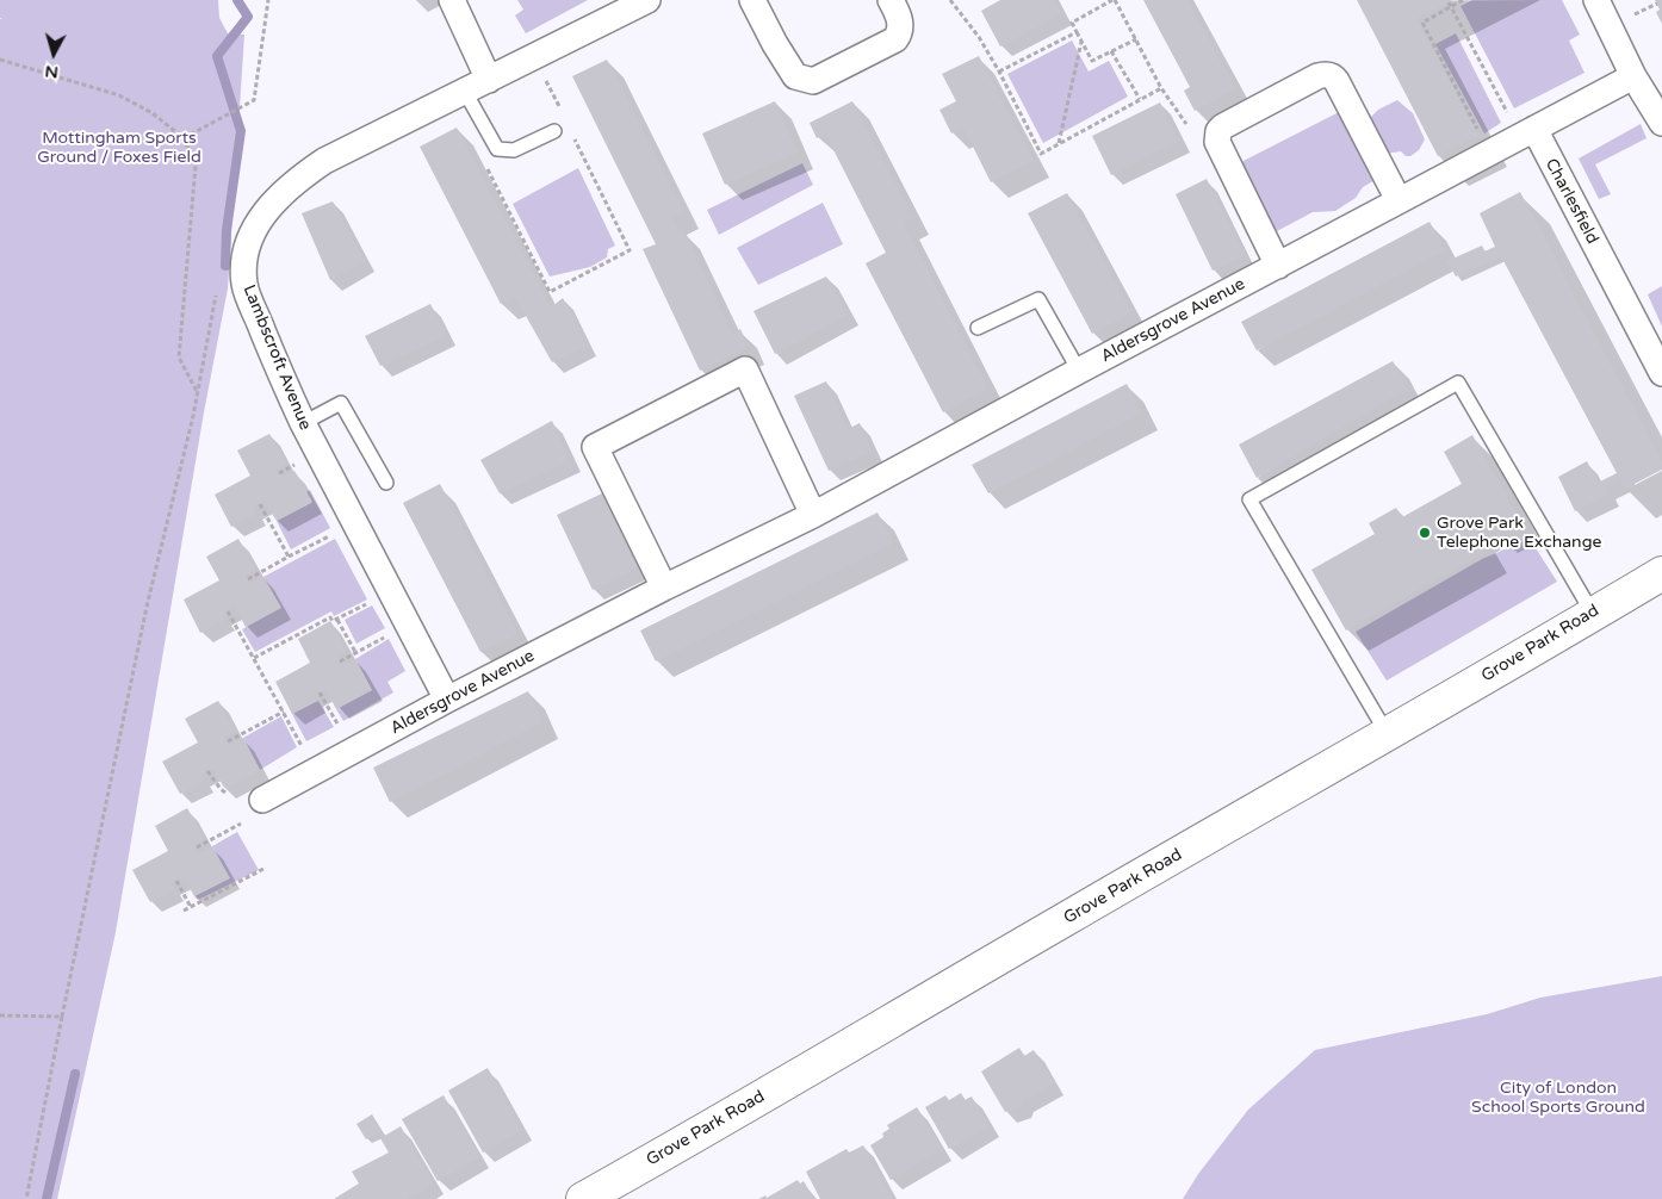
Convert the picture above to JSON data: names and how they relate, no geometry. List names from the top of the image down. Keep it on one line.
{"streets":{"main road":["Grove Park Road"],"street":["Charlesfield","Aldersgrove Avenue","Lambscroft Avenue"]},"crossings":[["Charlesfield","Aldersgrove Avenue"],["Aldersgrove Avenue","Lambscroft Avenue"]],"parks":["Mottingham Sports Ground / Foxes Field","City of London School Sports Ground"],"places":["Grove Park Telephone Exchange"],"north":"bottom"}
